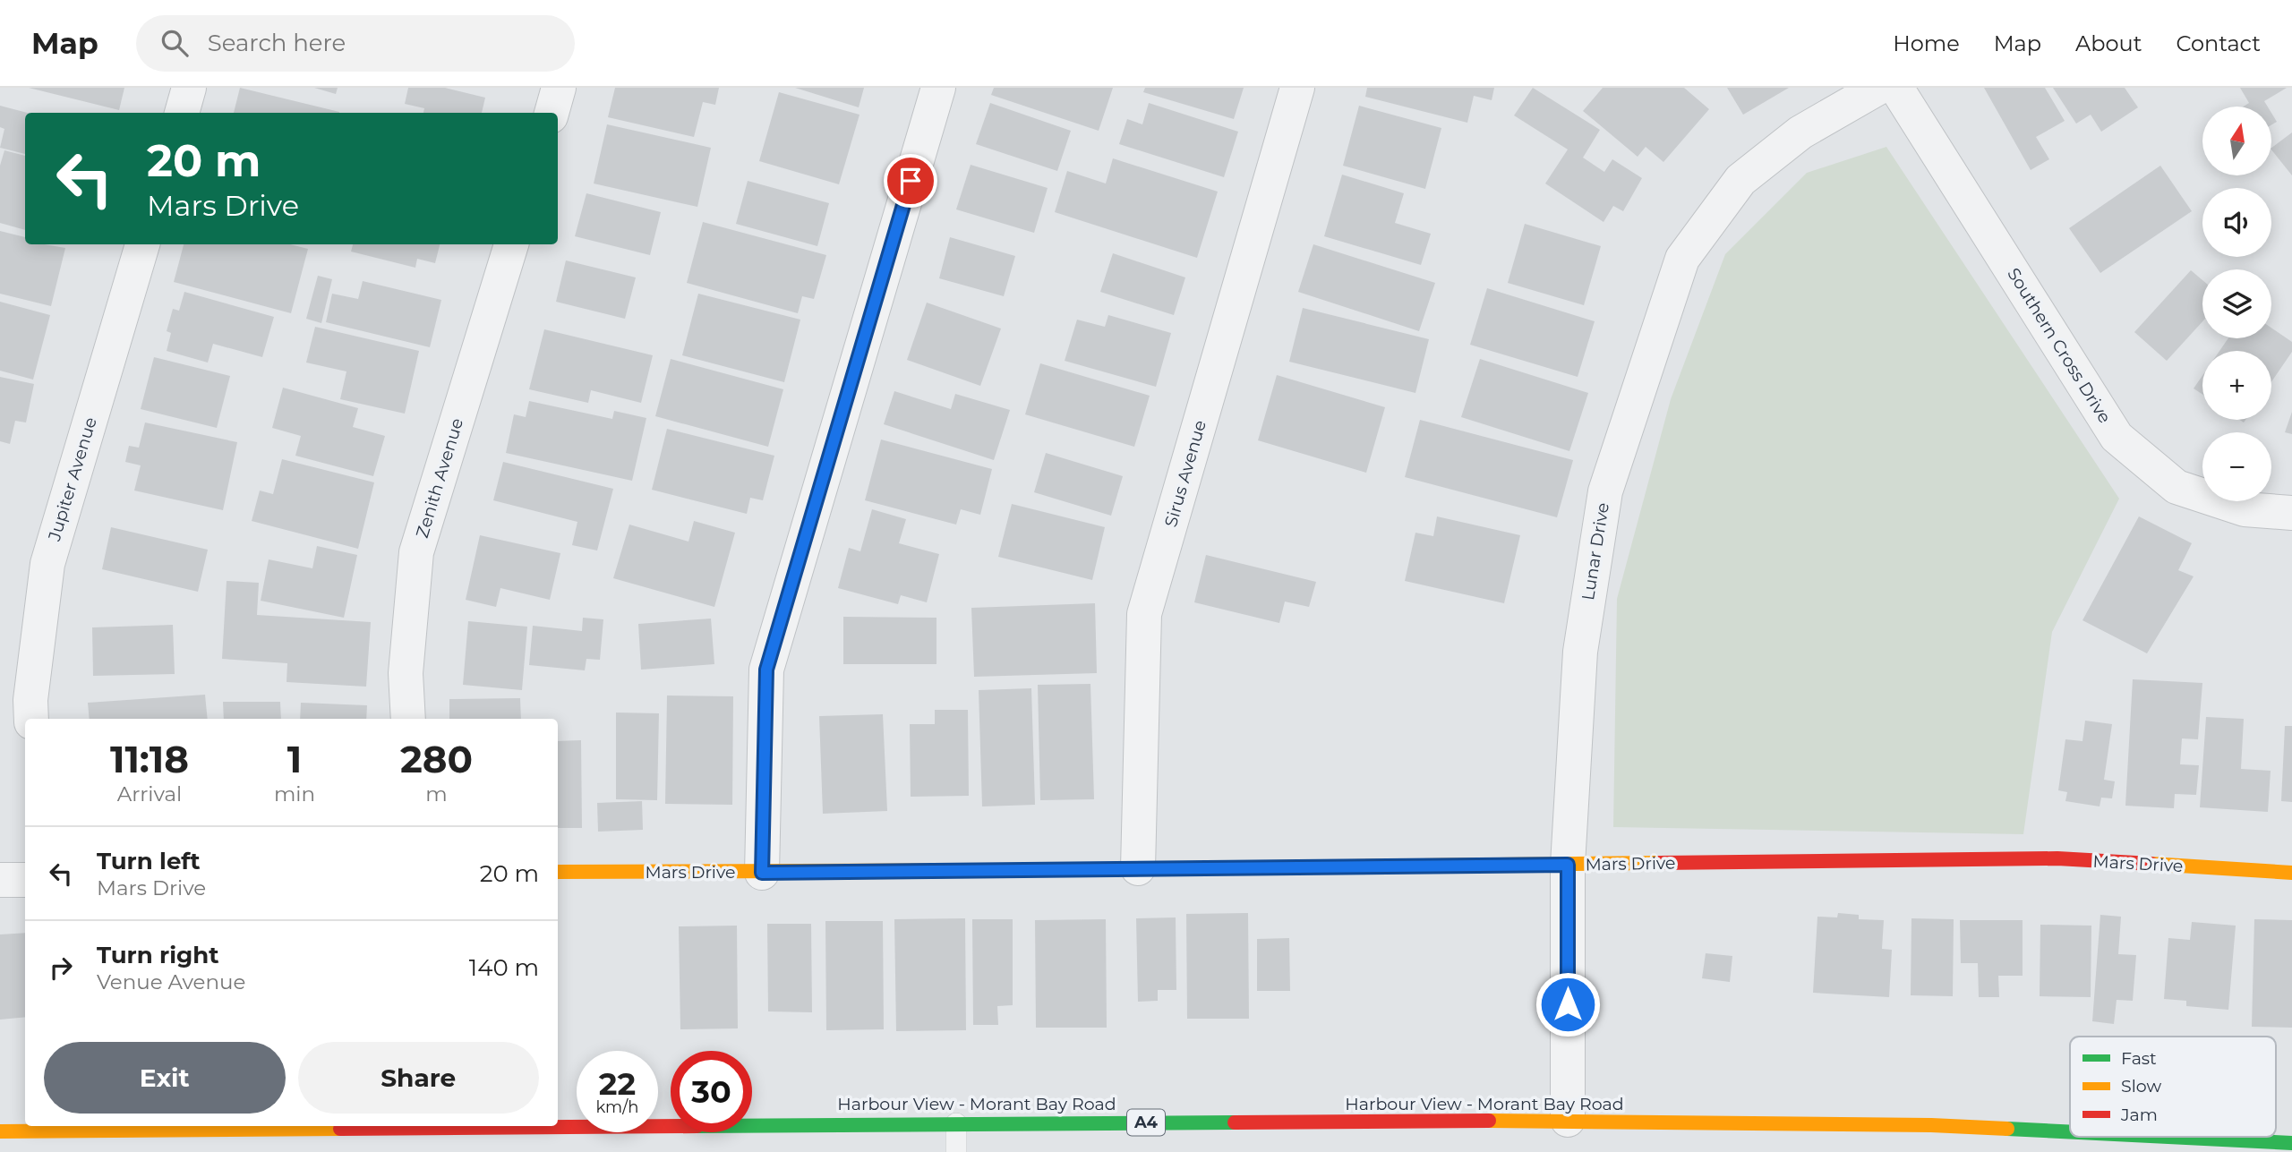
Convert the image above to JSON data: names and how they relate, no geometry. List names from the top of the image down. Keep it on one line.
{"streets":{"main road":["Mars Drive","Harbour View - Morant Bay Road","A4"],"street":["Southern Cross Drive","Sirus Avenue","Zenith Avenue","Jupiter Avenue","Lunar Drive"]},"crossings":[["Sirus Avenue","Mars Drive"],["Lunar Drive","Mars Drive"],["Lunar Drive","Harbour View - Morant Bay Road"]],"legend":["Fast","Slow","Jam"],"north":"top","page":{"header":"Map","search":"Search here","nav":["Home","Map","About","Contact"],"map_buttons":["+","−"],"turn":["20 m","Mars Drive"],"eta":["11:18","Arrival","1","min","280","m"],"list":[{"name":"Turn left","note":"Mars Drive","value":"20 m"},{"name":"Turn right","note":"Venue Avenue","value":"140 m"}],"buttons":["Exit","Share"],"speed":"22 km/h","limit":"30"}}
